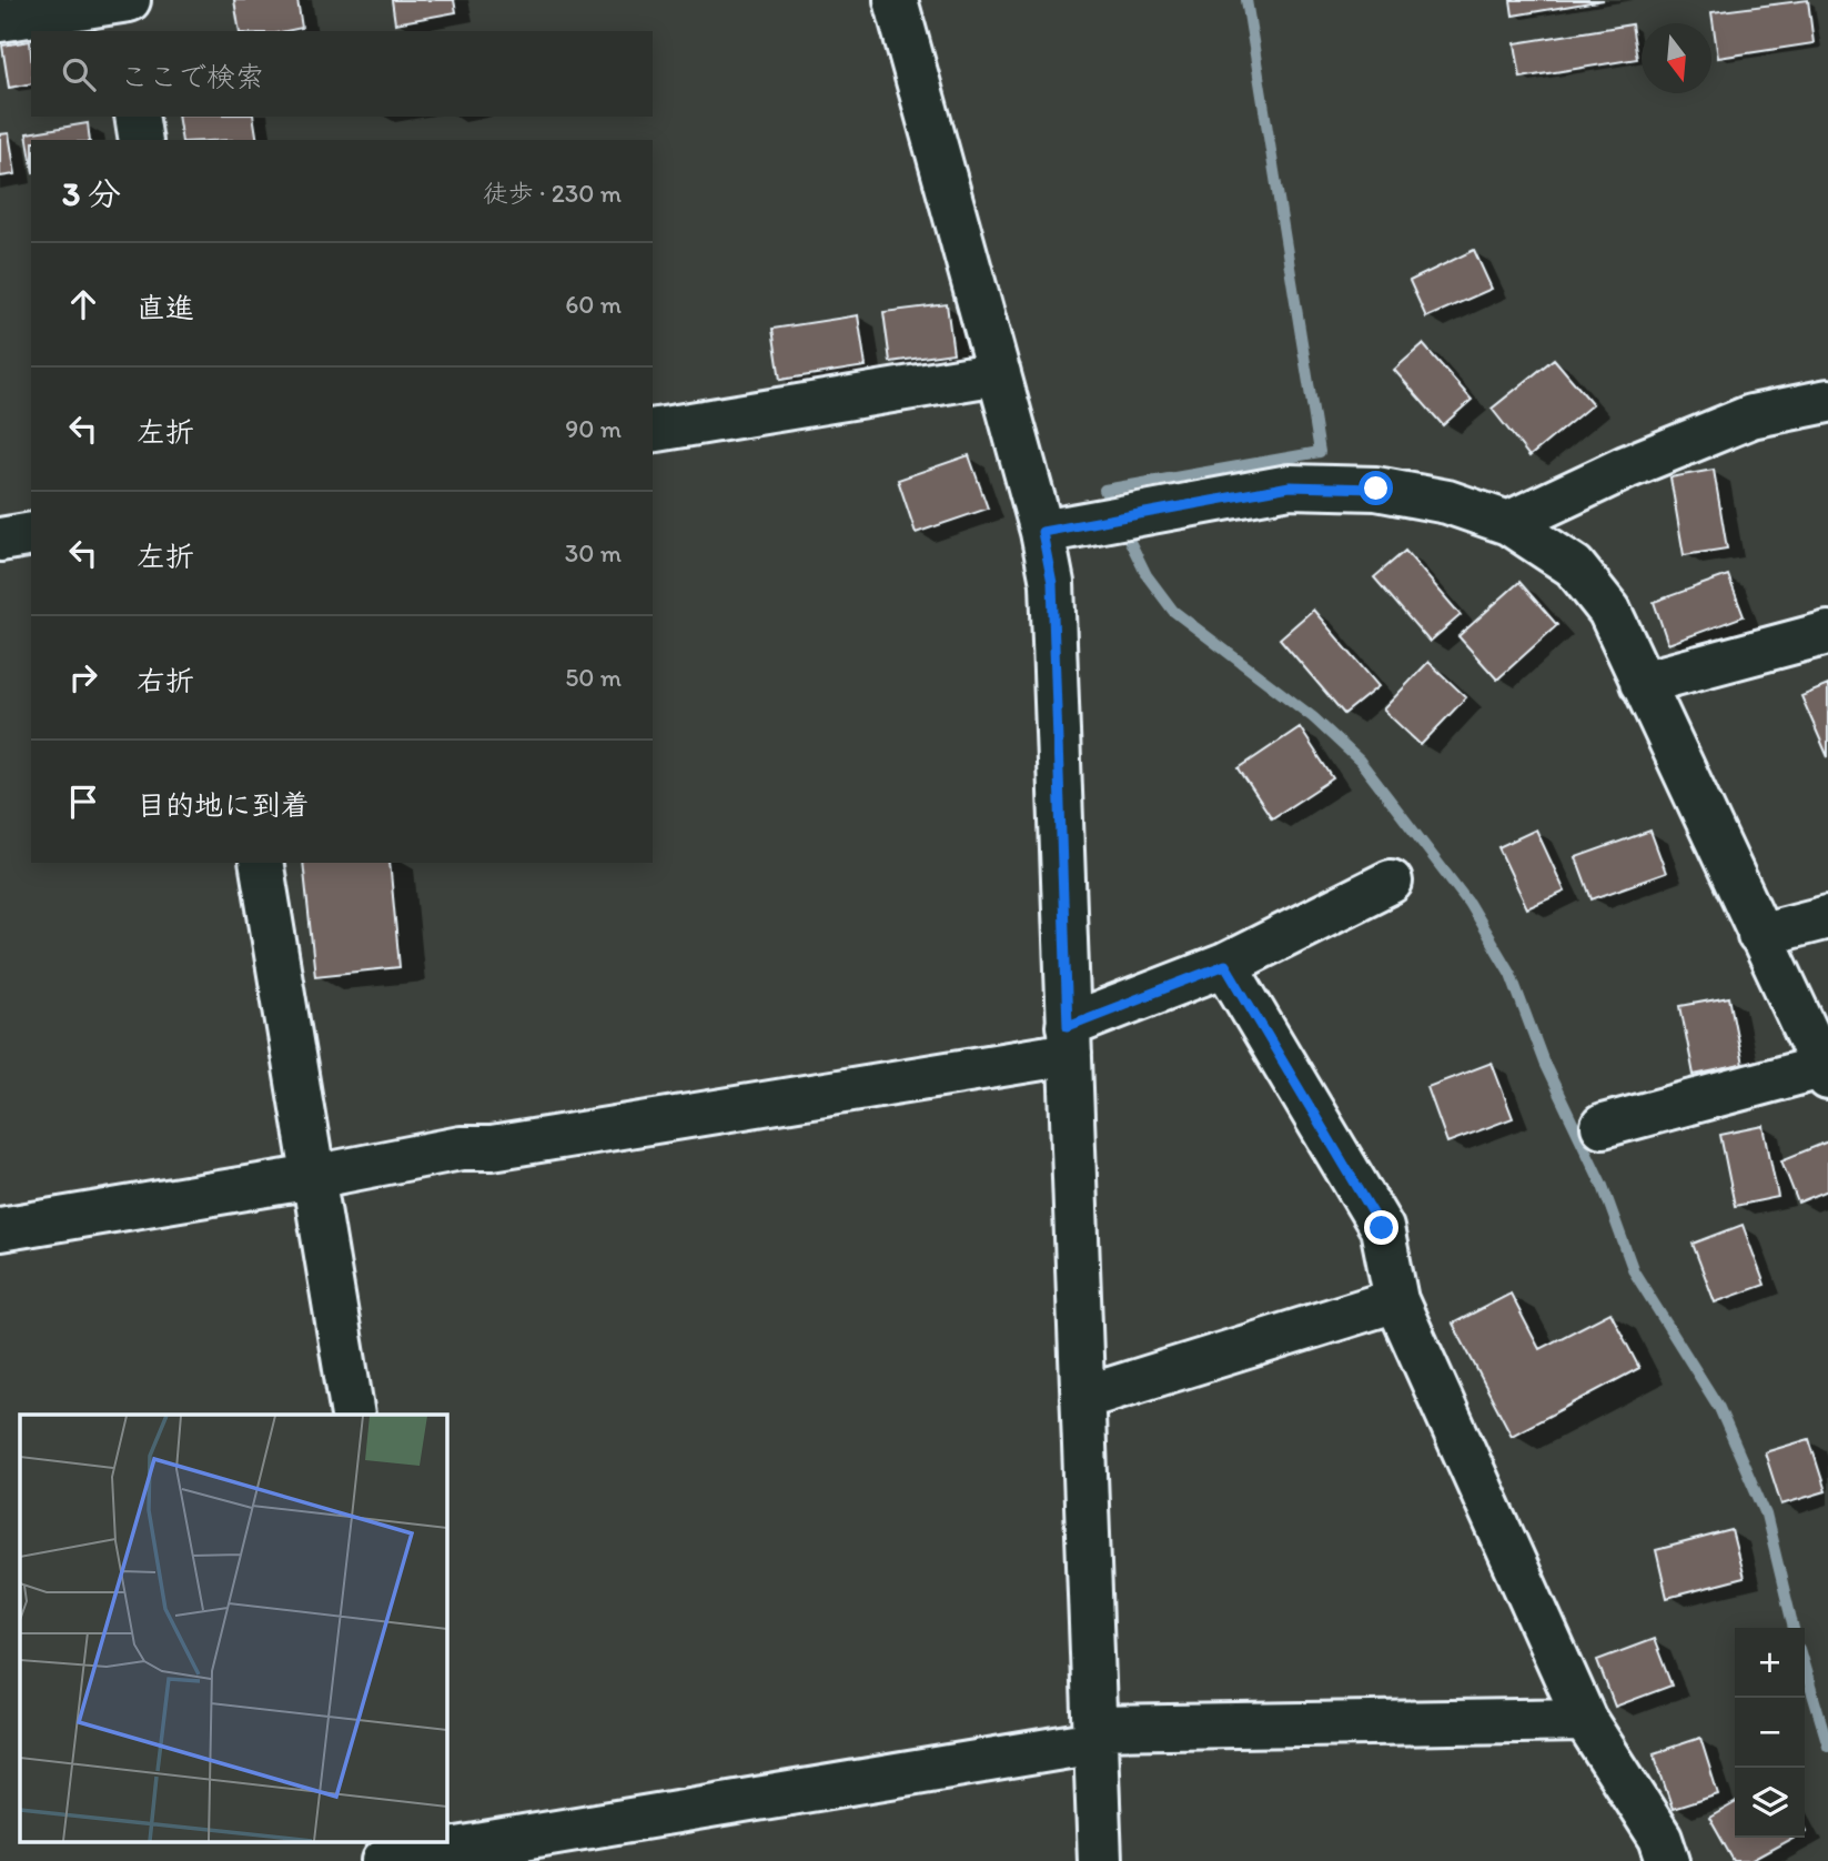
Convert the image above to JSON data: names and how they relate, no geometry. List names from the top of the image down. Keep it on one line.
{"north":"bottom","page":{"search":"ここで検索","heading":["3 分","徒歩 · 230 m"],"list":[["直進","60 m"],["左折","90 m"],["左折","30 m"],["右折","50 m"],"目的地に到着"],"map_buttons":["+","−"]}}
